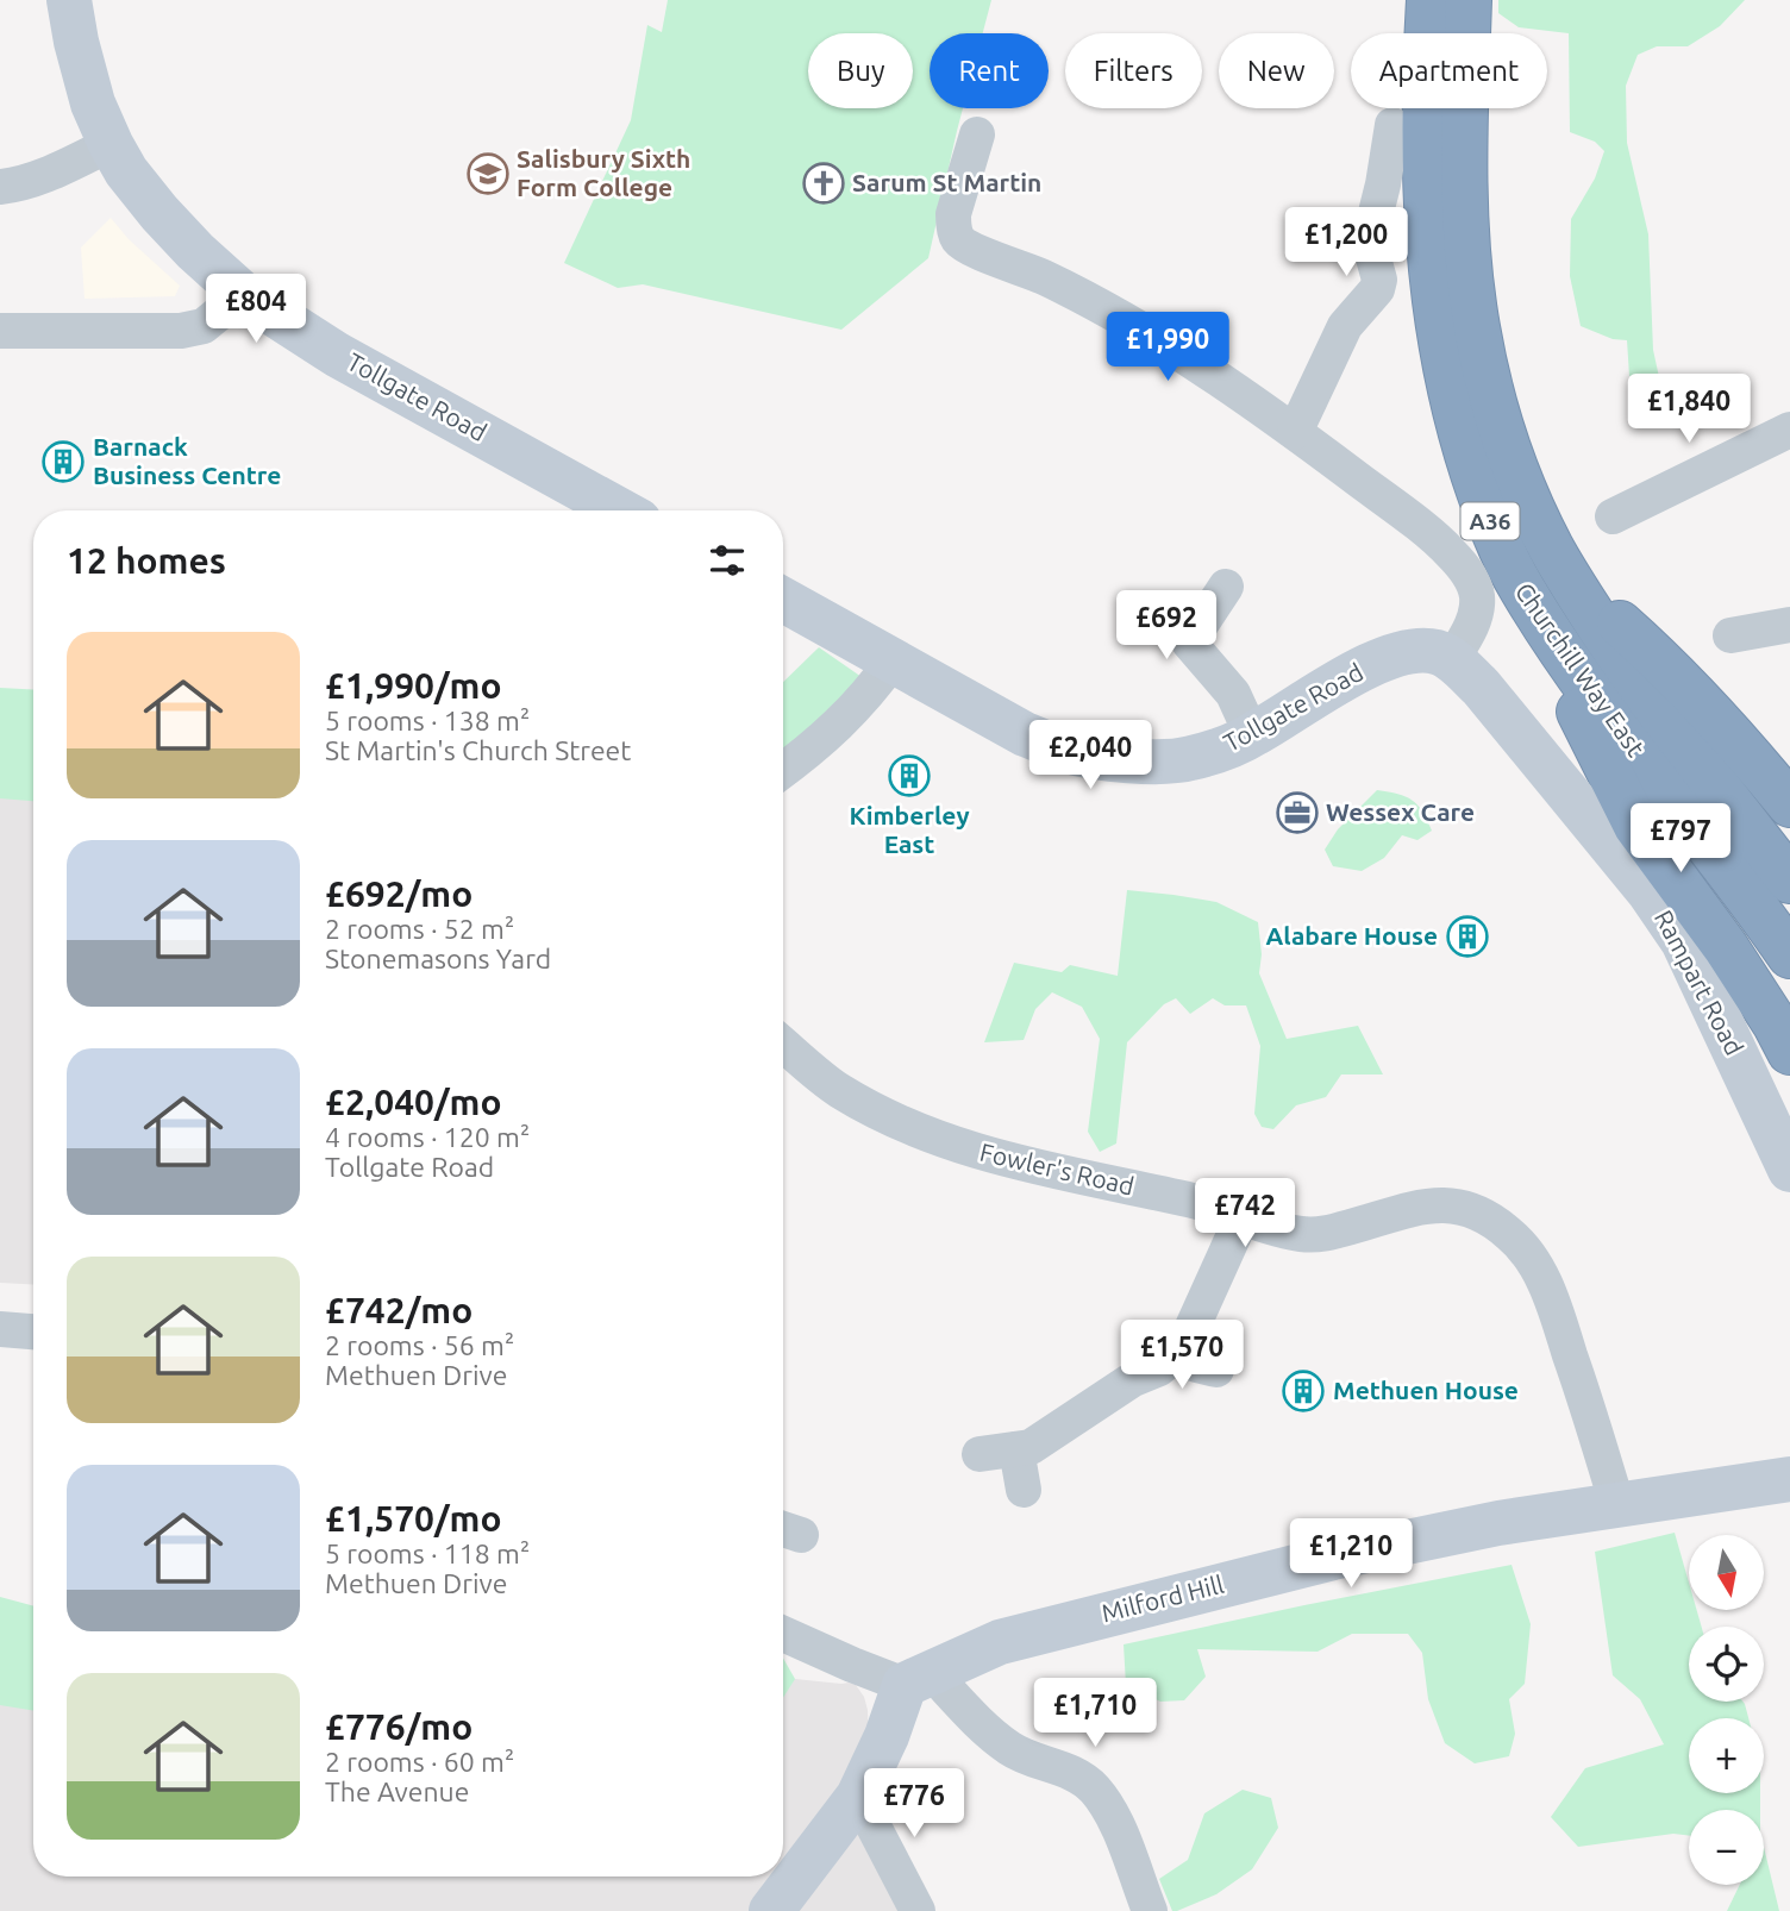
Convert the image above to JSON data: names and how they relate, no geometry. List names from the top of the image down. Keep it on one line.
{"streets":{"highway":["A36","Churchill Way East"],"street":["Tollgate Road","Rampart Road","Fowler's Road","Milford Hill"]},"crossings":[["Tollgate Road","Rampart Road"],["Fowler's Road","Milford Hill"]],"places":{"school or university":["Salisbury Sixth Form College"],"church":["Sarum St Martin"],"building":["Barnack Business Centre","Kimberley East","Alabare House","Methuen House"],"office":["Wessex Care"]},"north":"bottom","page":{"chip":["Buy","Rent","Filters","New","Apartment"],"price":["£1,200","£804","£1,990","£1,840","£692","£2,040","£797","£742","£1,570","£1,210","£1,710","£776"],"heading":"12 homes","list":[{"name":"£1,990/mo","note":"5 rooms · 138 m² · St Martin's Church Street"},{"name":"£692/mo","note":"2 rooms · 52 m² · Stonemasons Yard"},{"name":"£2,040/mo","note":"4 rooms · 120 m² · Tollgate Road"},{"name":"£742/mo","note":"2 rooms · 56 m² · Methuen Drive"},{"name":"£1,570/mo","note":"5 rooms · 118 m² · Methuen Drive"},{"name":"£776/mo","note":"2 rooms · 60 m² · The Avenue"}],"map_buttons":["+","−"]}}
